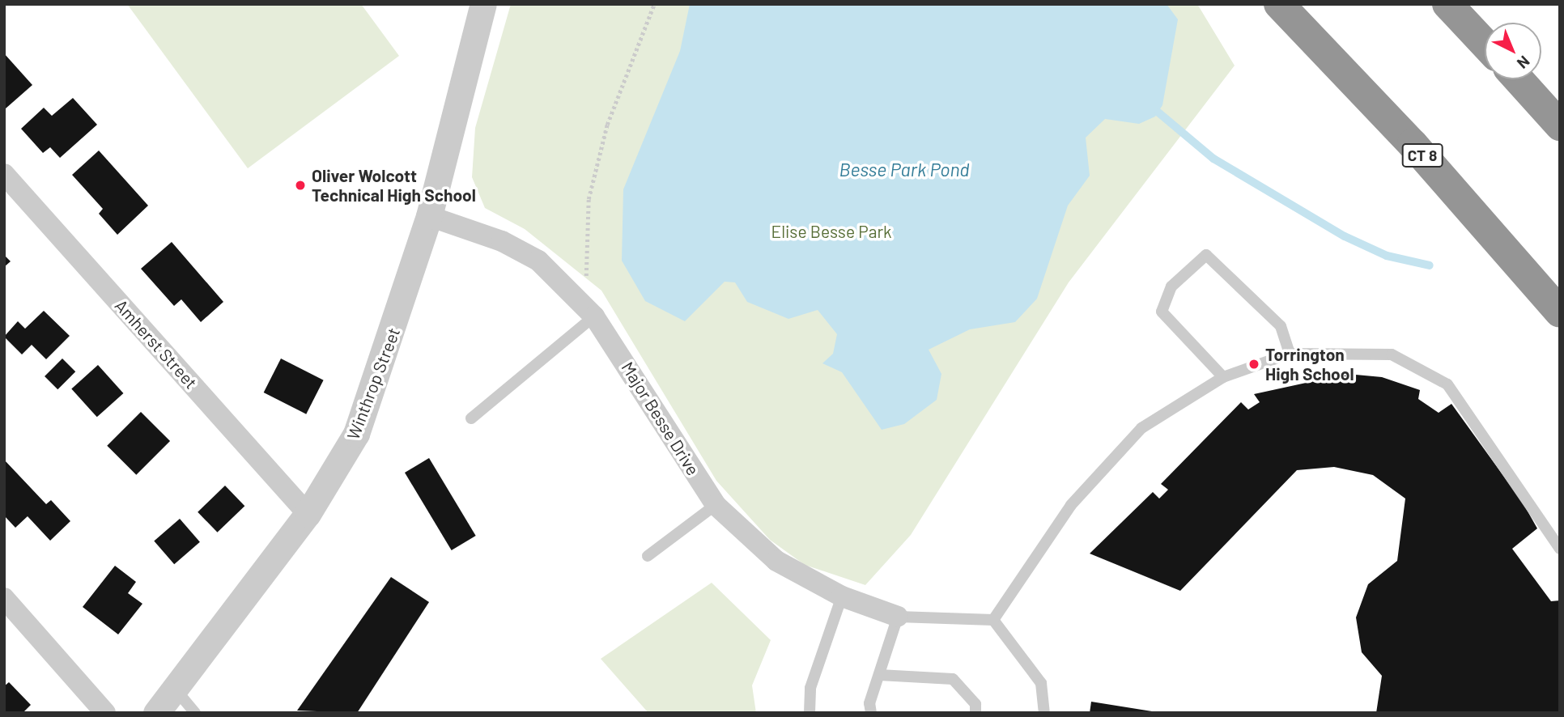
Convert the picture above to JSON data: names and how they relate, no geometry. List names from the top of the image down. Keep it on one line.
{"streets":{"highway":["CT 8"],"street":["Amherst Street","Winthrop Street","Major Besse Drive"]},"crossings":[["Amherst Street","Winthrop Street"],["Winthrop Street","Major Besse Drive"]],"water":["Besse Park Pond"],"parks":["Elise Besse Park"],"places":["Oliver Wolcott Technical High School","Torrington High School"],"north":"bottom right"}
